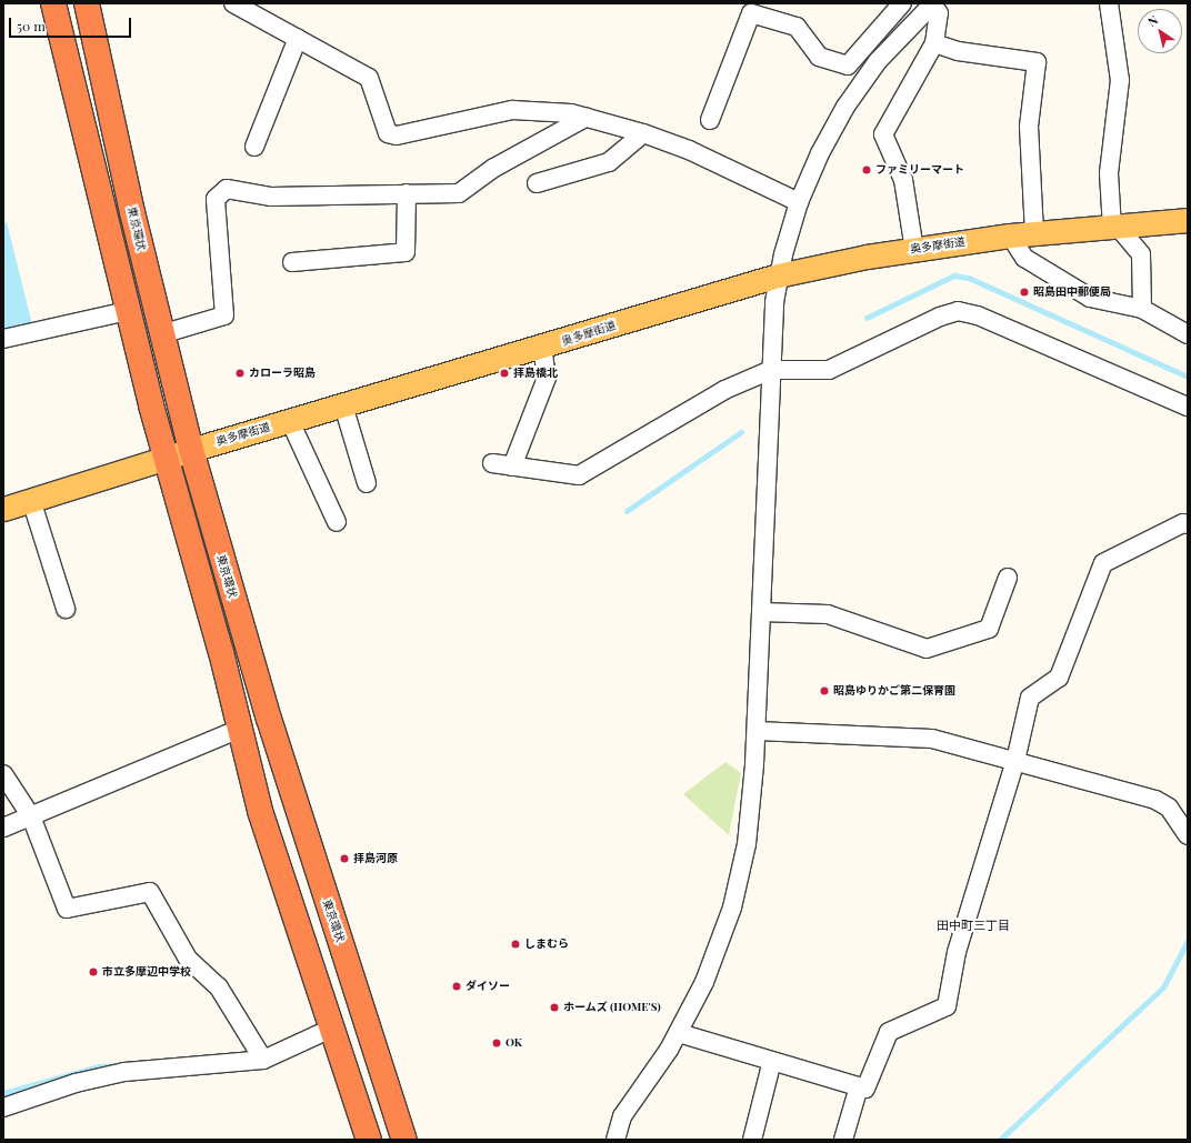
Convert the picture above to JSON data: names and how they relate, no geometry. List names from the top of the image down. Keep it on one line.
{"streets":{"highway":["東京環状"],"main road":["奥多摩街道"]},"crossings":[["東京環状","奥多摩街道"]],"districts":["田中町三丁目"],"places":["ファミリーマート","昭島田中郵便局","カローラ昭島","拝島橋北","昭島ゆりかご第二保育園","拝島河原","しまむら","市立多摩辺中学校","ダイソー","ホームズ (HOME'S)","OK"],"scale_bar":"50 m","north":"top left"}
